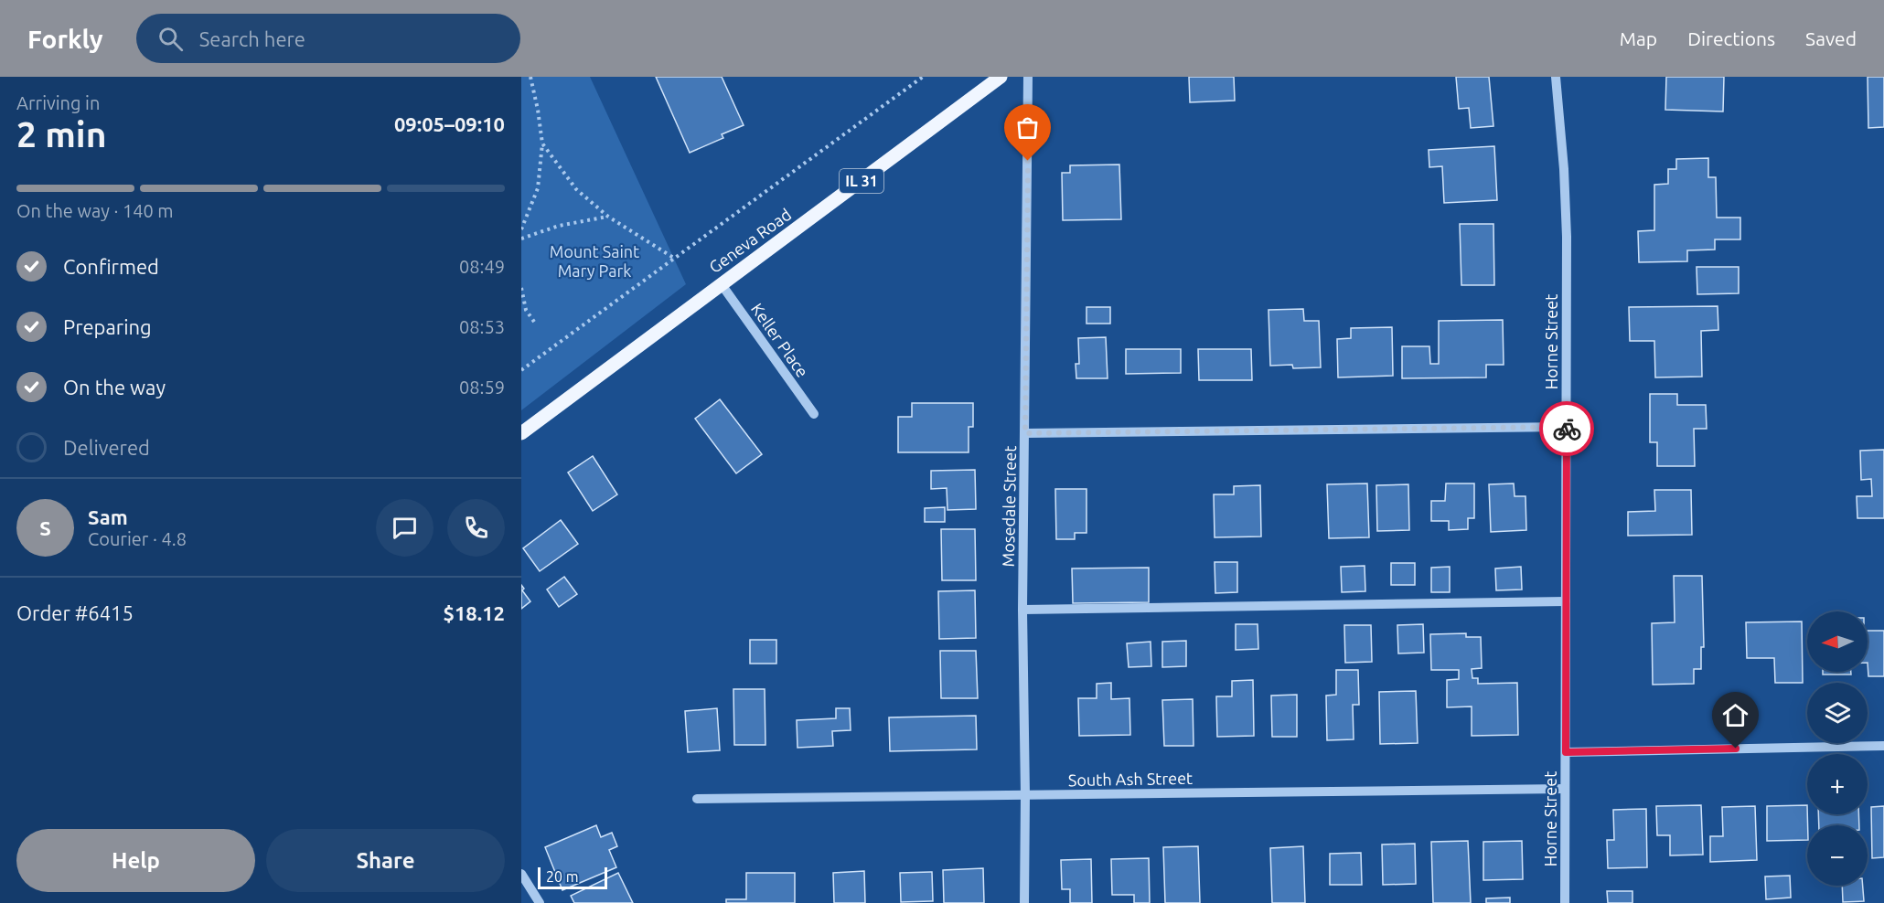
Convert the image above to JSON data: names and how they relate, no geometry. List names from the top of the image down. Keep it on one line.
{"streets":{"main road":["IL 31","Geneva Road"],"street":["Keller Place","Horne Street","Mosedale Street","South Ash Street"]},"crossings":[["Geneva Road","Keller Place"],["Horne Street","South Ash Street"],["Mosedale Street","South Ash Street"]],"parks":["Mount Saint Mary Park"],"scale_bar":"20 m","north":"left","page":{"header":"Forkly","search":"Search here","nav":["Map","Directions","Saved"],"heading":["2 min","Arriving in","09:05–09:10"],"panel":["Sam","Courier · 4.8","Order #6415","$18.12"],"bar":"On the way · 140 m","list":[["Confirmed","08:49"],["Preparing","08:53"],["On the way","08:59"],"Delivered"],"round":"S","map_buttons":["+","−"],"buttons":["Help","Share"],"scale":"20 m"}}
